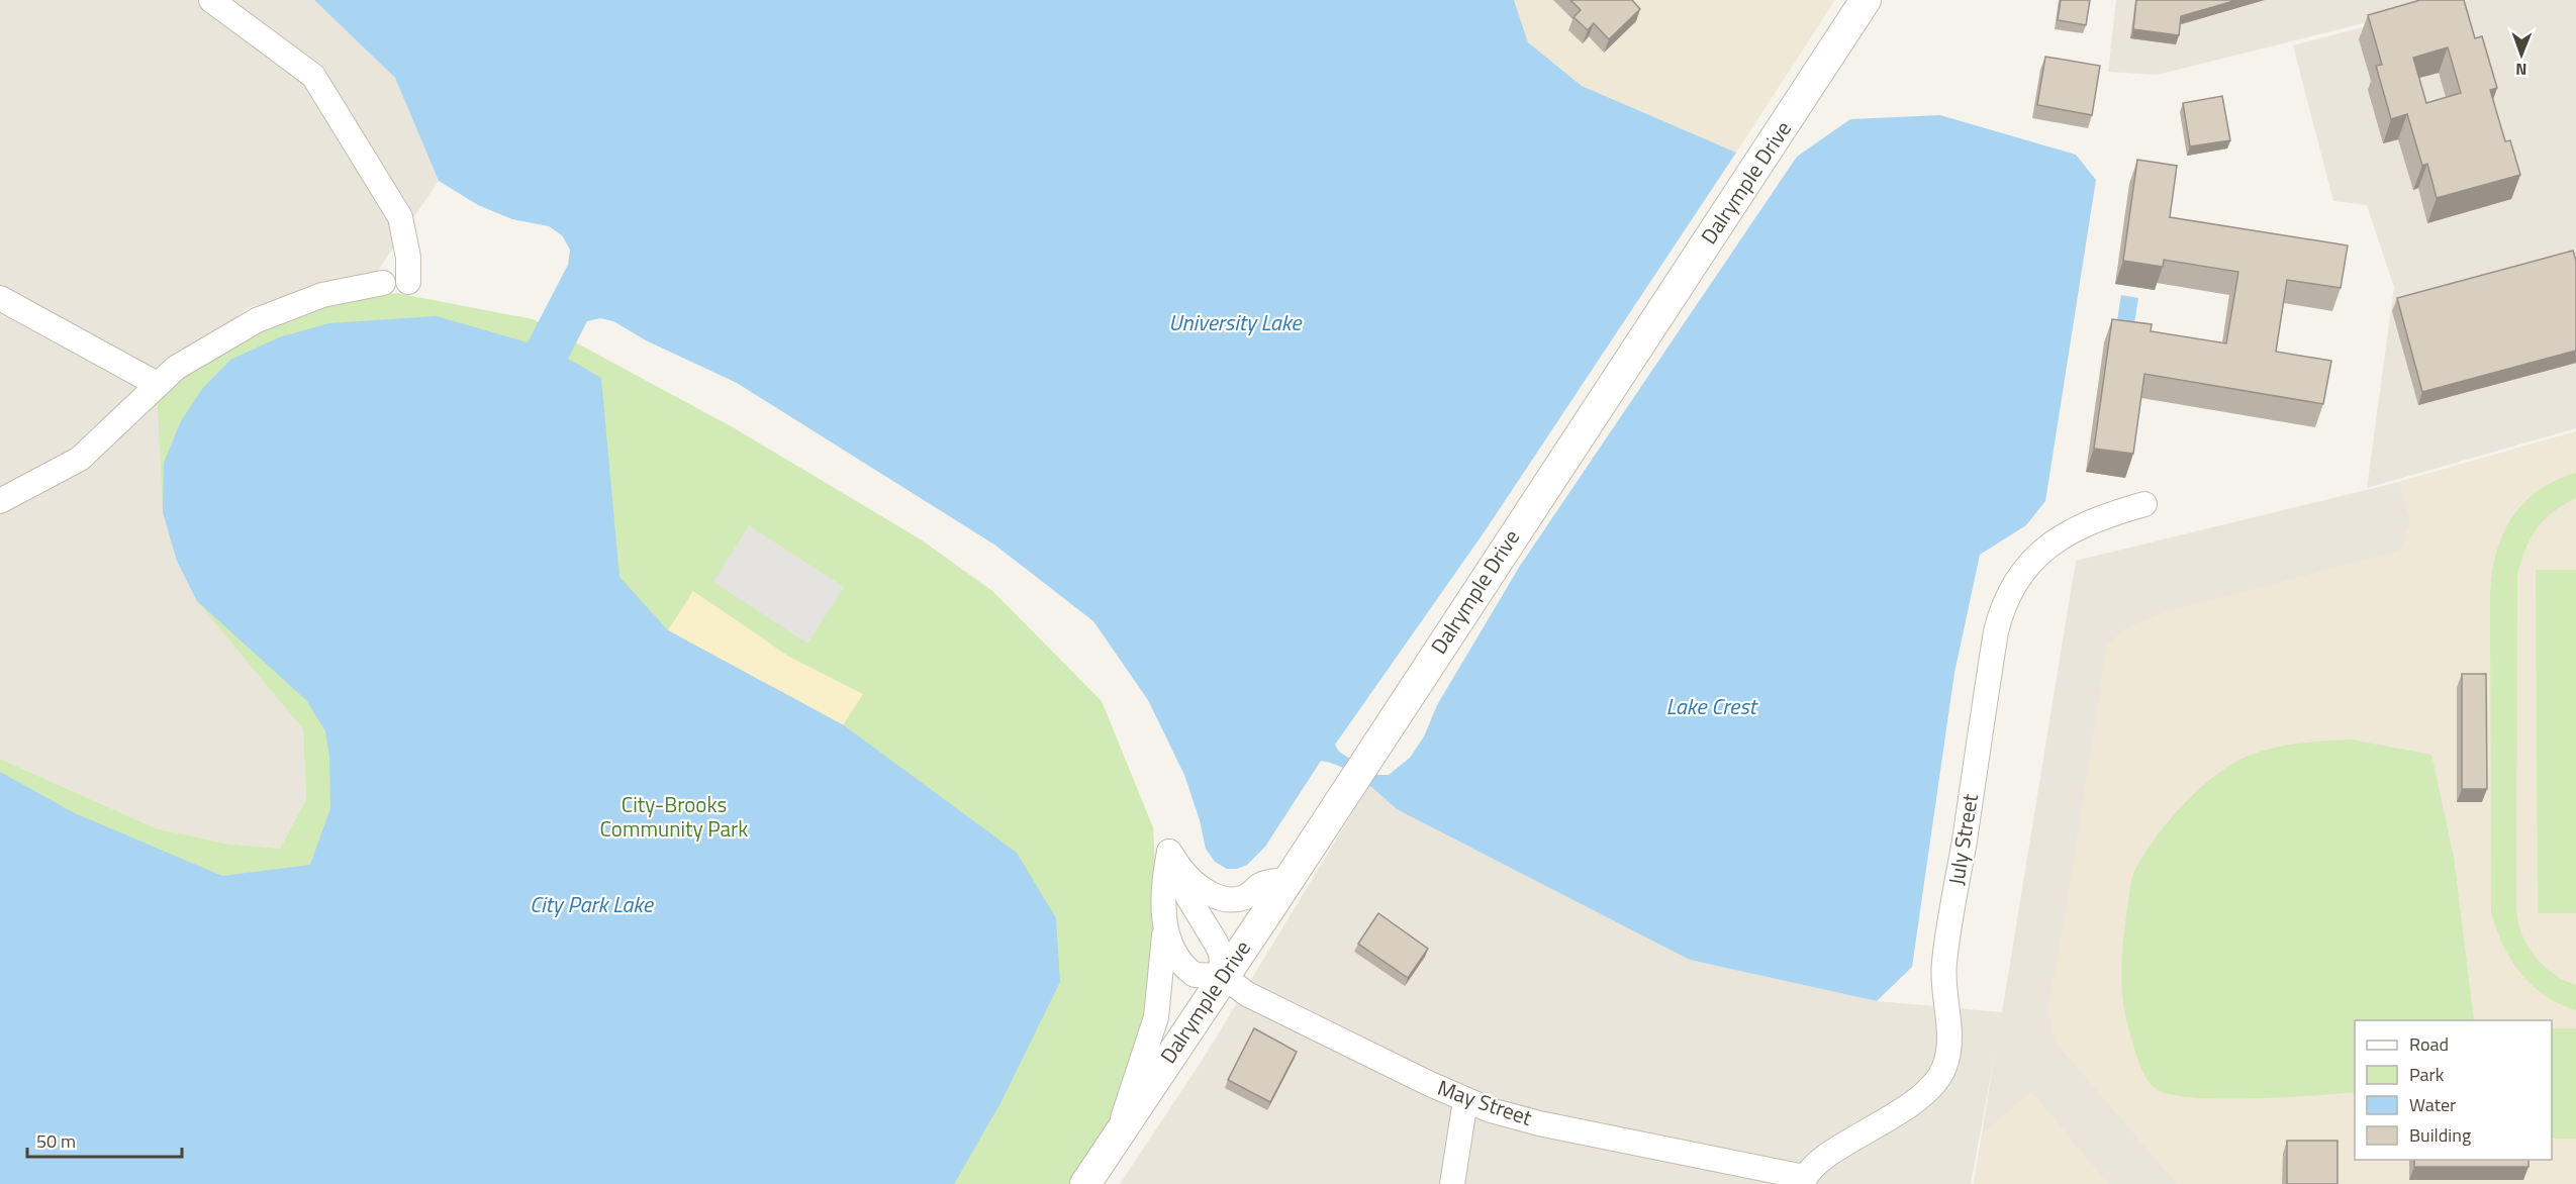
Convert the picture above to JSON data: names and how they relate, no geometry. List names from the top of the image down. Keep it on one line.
{"streets":{"street":["Dalrymple Drive","July Street","May Street"]},"crossings":[["Dalrymple Drive","May Street"],["July Street","May Street"]],"water":["University Lake","Lake Crest","City Park Lake"],"parks":["City-Brooks Community Park"],"legend":["Road","Park","Water","Building"],"scale_bar":"50 m","north":"bottom"}
